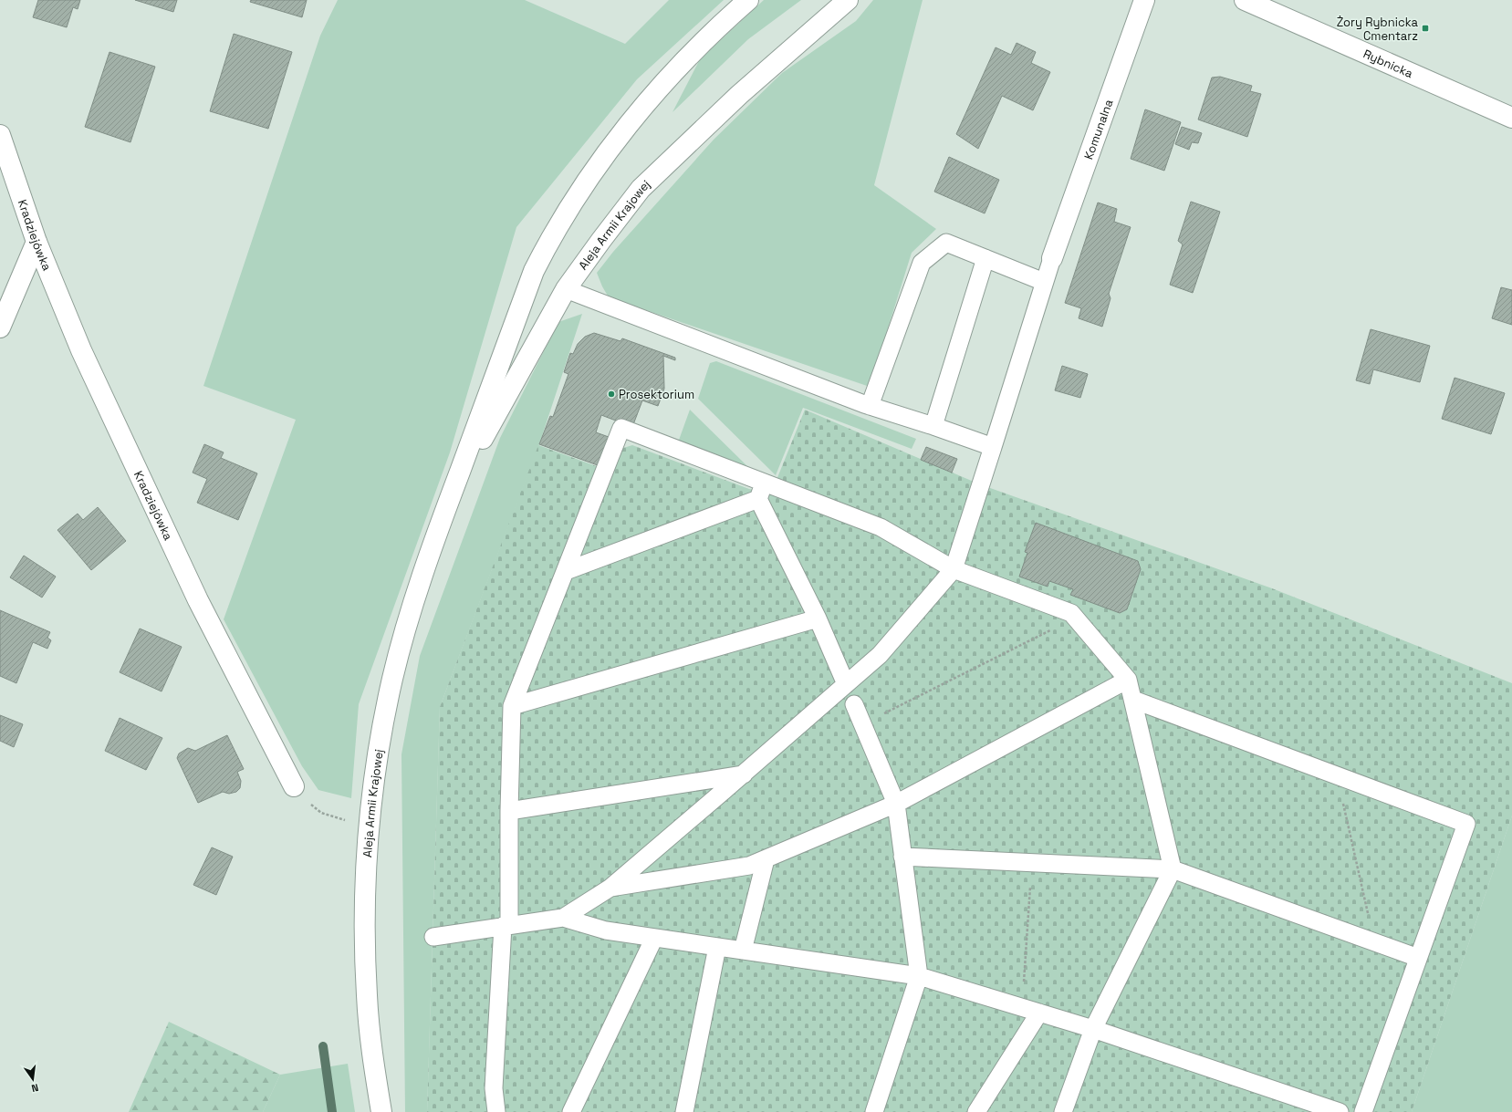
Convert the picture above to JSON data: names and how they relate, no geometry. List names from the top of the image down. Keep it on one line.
{"streets":{"main road":["Rybnicka","Komunalna","Aleja Armii Krajowej","Kradziejówka"]},"places":{"transit":["Żory Rybnicka Cmentarz"],"other":["Prosektorium"]},"north":"bottom"}
